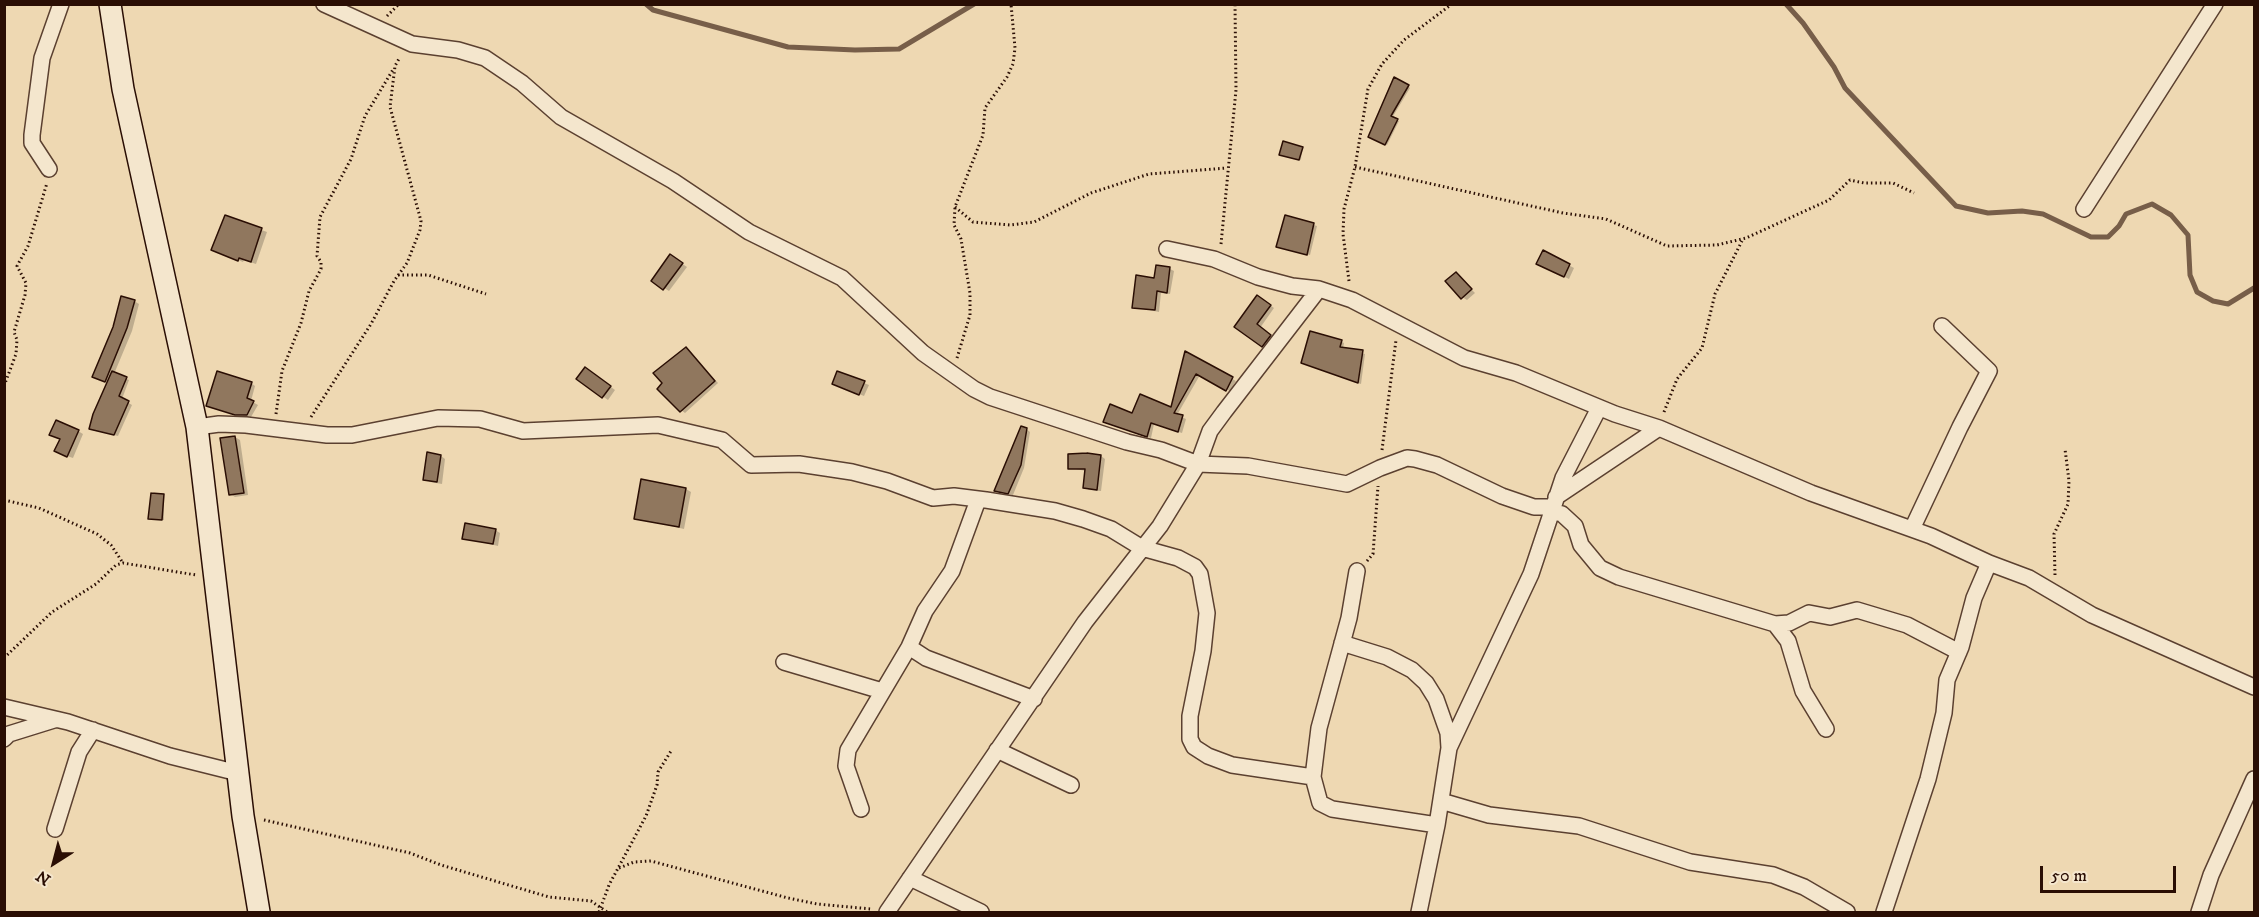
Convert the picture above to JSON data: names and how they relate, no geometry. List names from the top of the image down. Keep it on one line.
{"scale_bar":"50 m","north":"bottom left"}
